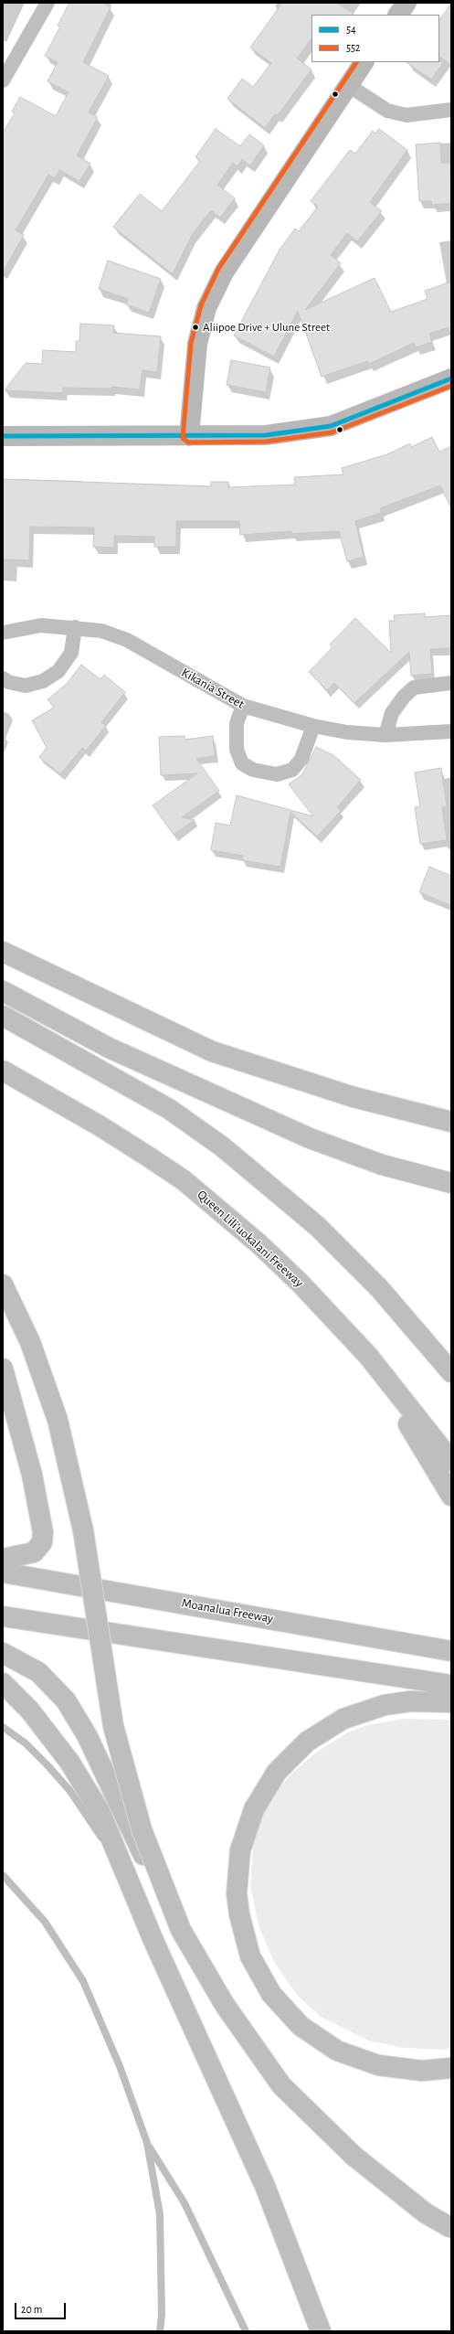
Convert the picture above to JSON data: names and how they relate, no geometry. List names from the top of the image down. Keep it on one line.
{"streets":{"highway":["Queen Liliʻuokalani Freeway","Moanalua Freeway"],"street":["Kikania Street"]},"places":["Aliipoe Drive + Ulune Street"],"lines":["transit line 552","transit line 54"],"legend":["54","552"],"scale_bar":"20 m"}
